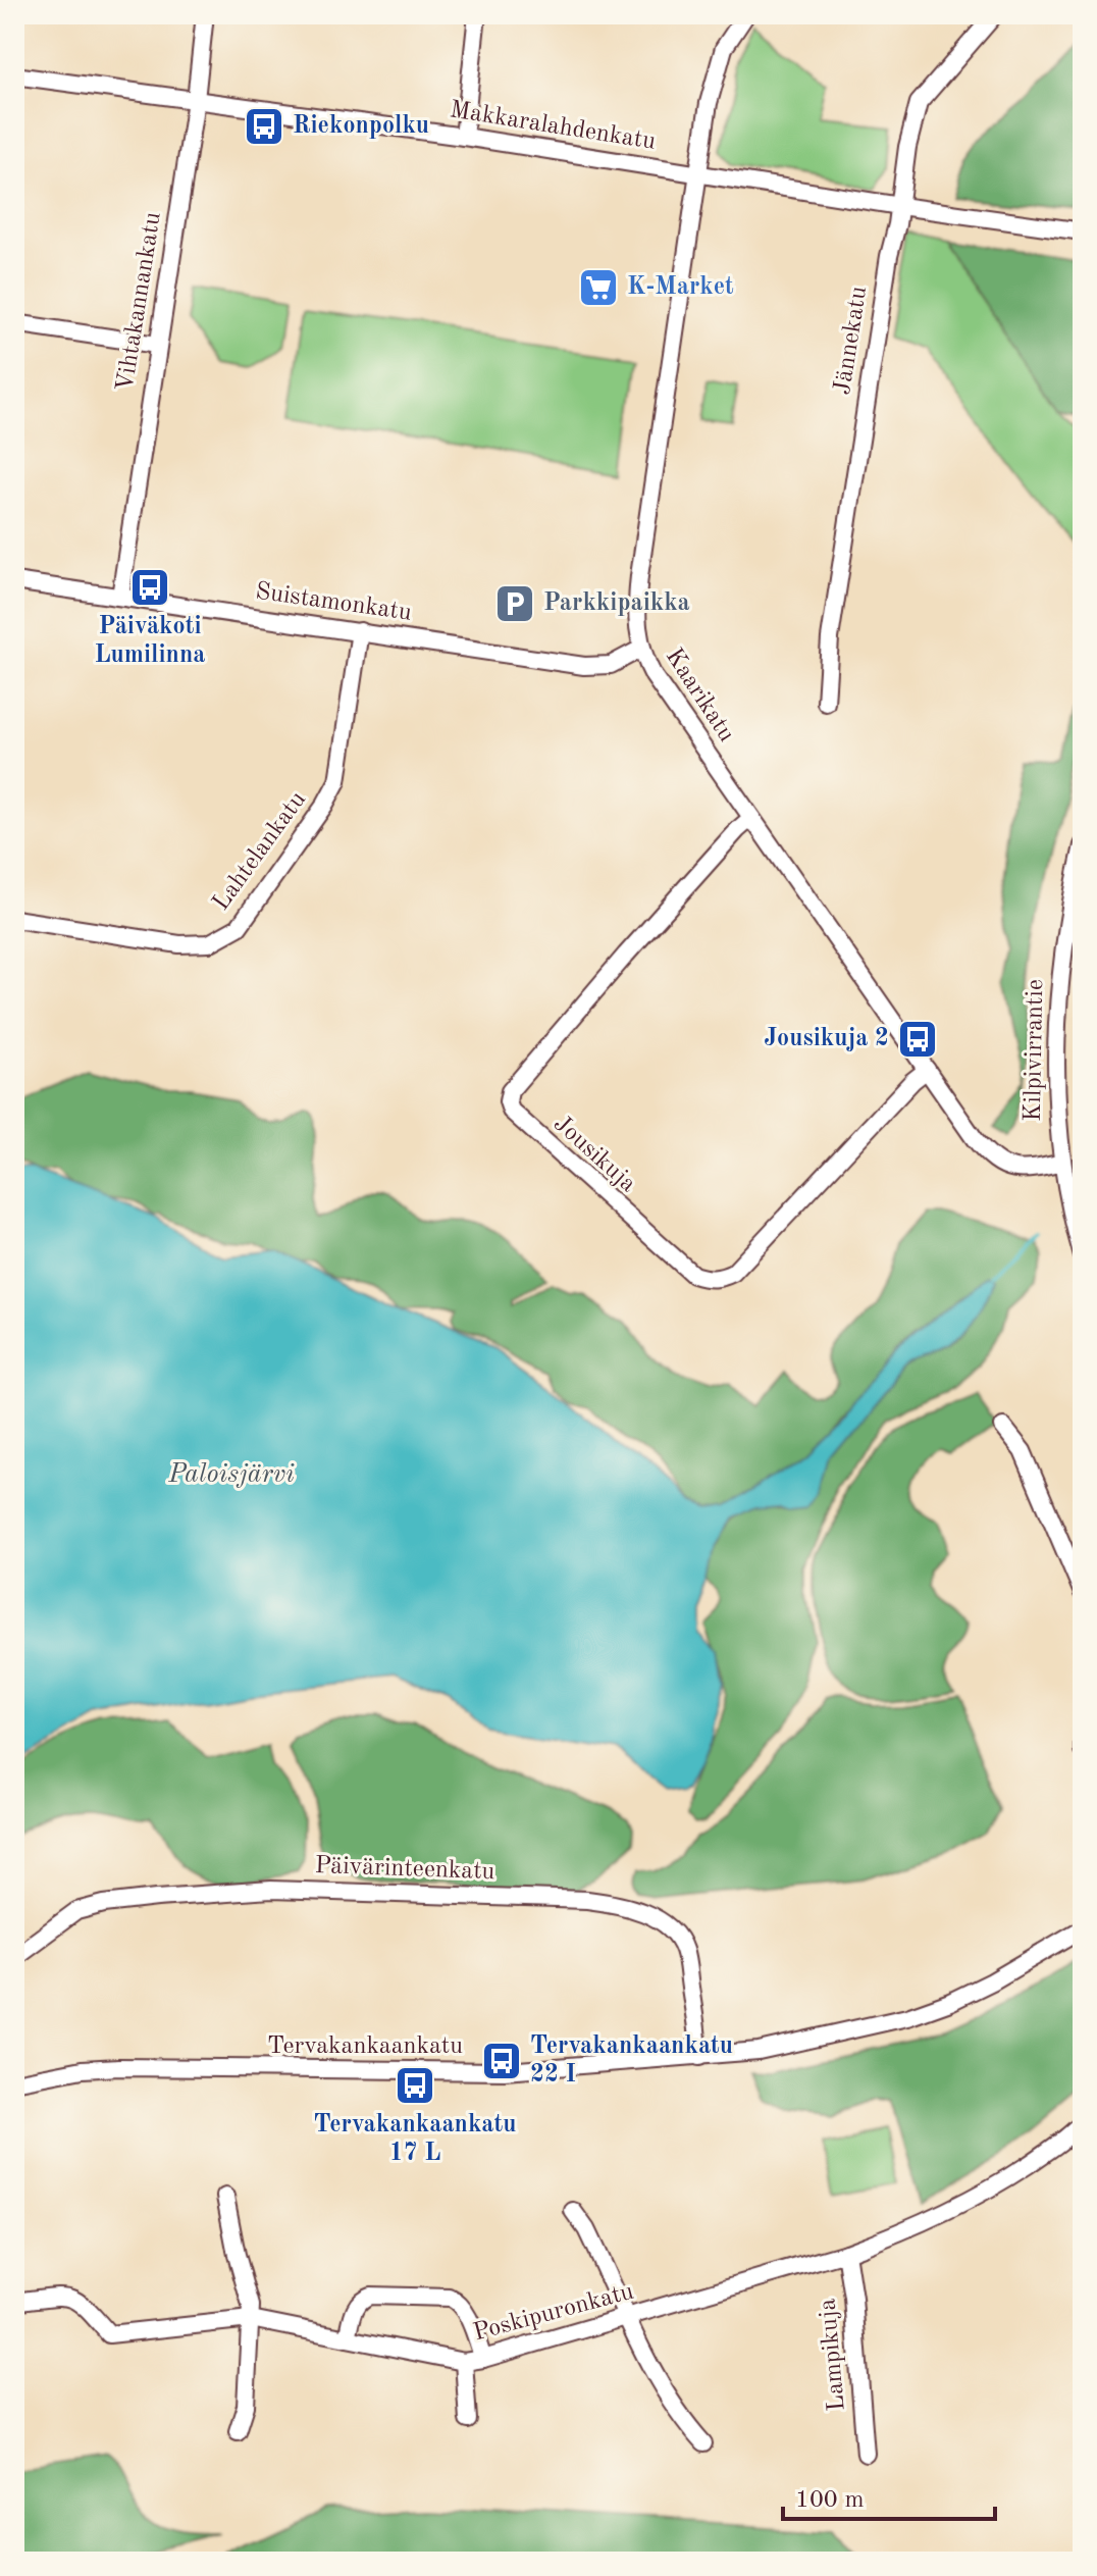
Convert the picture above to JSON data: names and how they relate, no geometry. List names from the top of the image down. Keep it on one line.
{"streets":{"street":["Makkaralahdenkatu","Vihtakannankatu","Jännekatu","Suistamonkatu","Kaarikatu","Lahtelankatu","Kilpivirrantie","Jousikuja","Päivärinteenkatu","Tervakankaankatu","Poskipuronkatu","Lampikuja"]},"crossings":[["Makkaralahdenkatu","Vihtakannankatu"],["Makkaralahdenkatu","Jännekatu"],["Makkaralahdenkatu","Kaarikatu"],["Vihtakannankatu","Suistamonkatu"],["Suistamonkatu","Kaarikatu"],["Suistamonkatu","Lahtelankatu"],["Kaarikatu","Kilpivirrantie"],["Kaarikatu","Jousikuja"],["Päivärinteenkatu","Tervakankaankatu"],["Poskipuronkatu","Lampikuja"]],"water":["Paloisjärvi"],"places":{"bus stop":["Riekonpolku","Päiväkoti Lumilinna","Jousikuja 2","Tervakankaankatu 22 I","Tervakankaankatu 17 L"],"supermarket":["K-Market"],"parking":["Parkkipaikka"]},"scale_bar":"100 m"}
